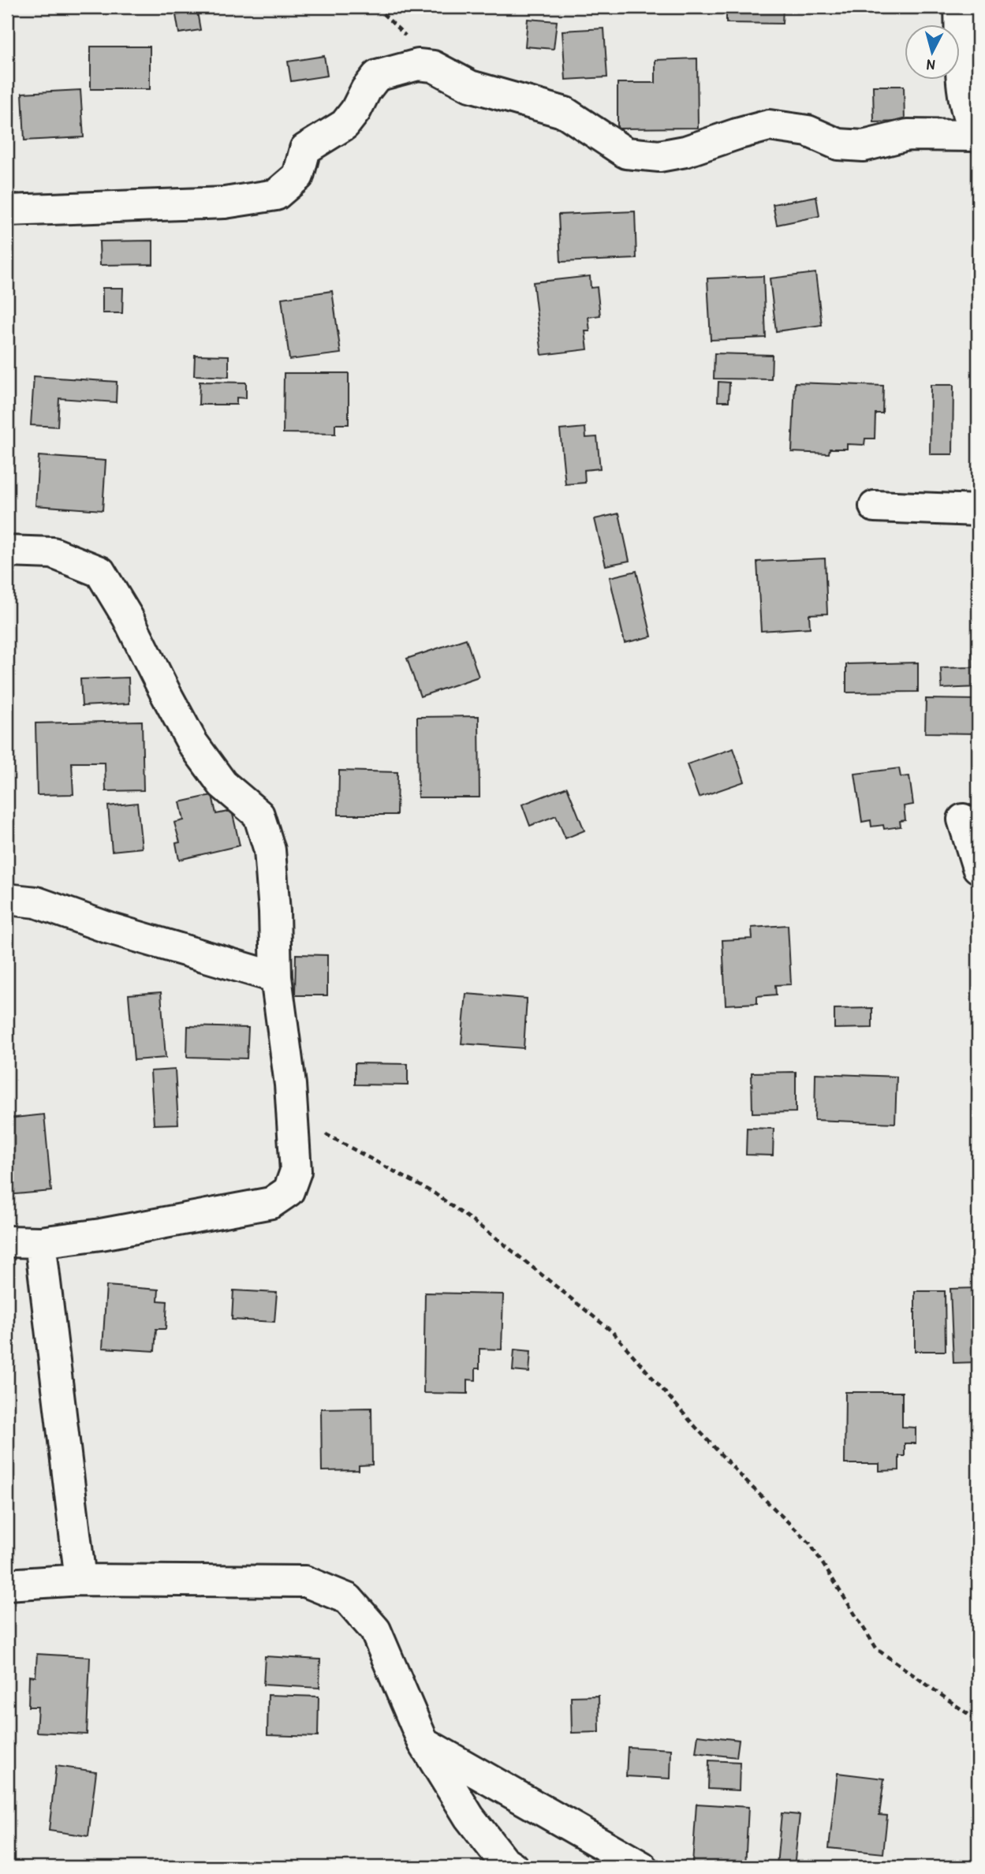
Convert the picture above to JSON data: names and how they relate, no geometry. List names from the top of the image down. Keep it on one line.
{"north":"bottom"}
